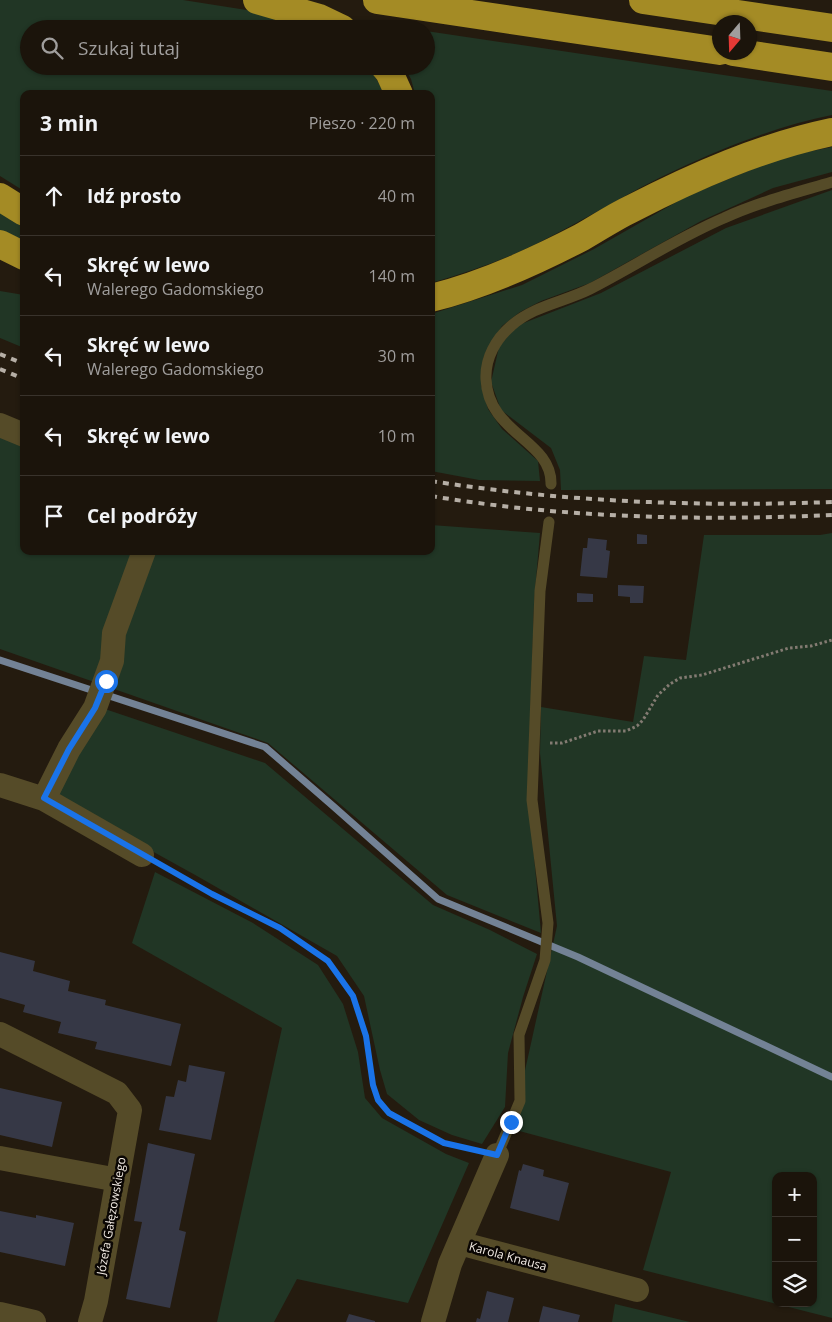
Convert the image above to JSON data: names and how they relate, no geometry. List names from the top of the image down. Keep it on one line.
{"streets":{"street":["Józefa Gałęzowskiego","Karola Knausa"]},"north":"bottom","page":{"search":"Szukaj tutaj","heading":["3 min","Pieszo · 220 m"],"list":[["Idź prosto","40 m"],["Skręć w lewo","Walerego Gadomskiego","140 m"],["Skręć w lewo","Walerego Gadomskiego","30 m"],["Skręć w lewo","10 m"],"Cel podróży"],"map_buttons":["+","−"]}}
